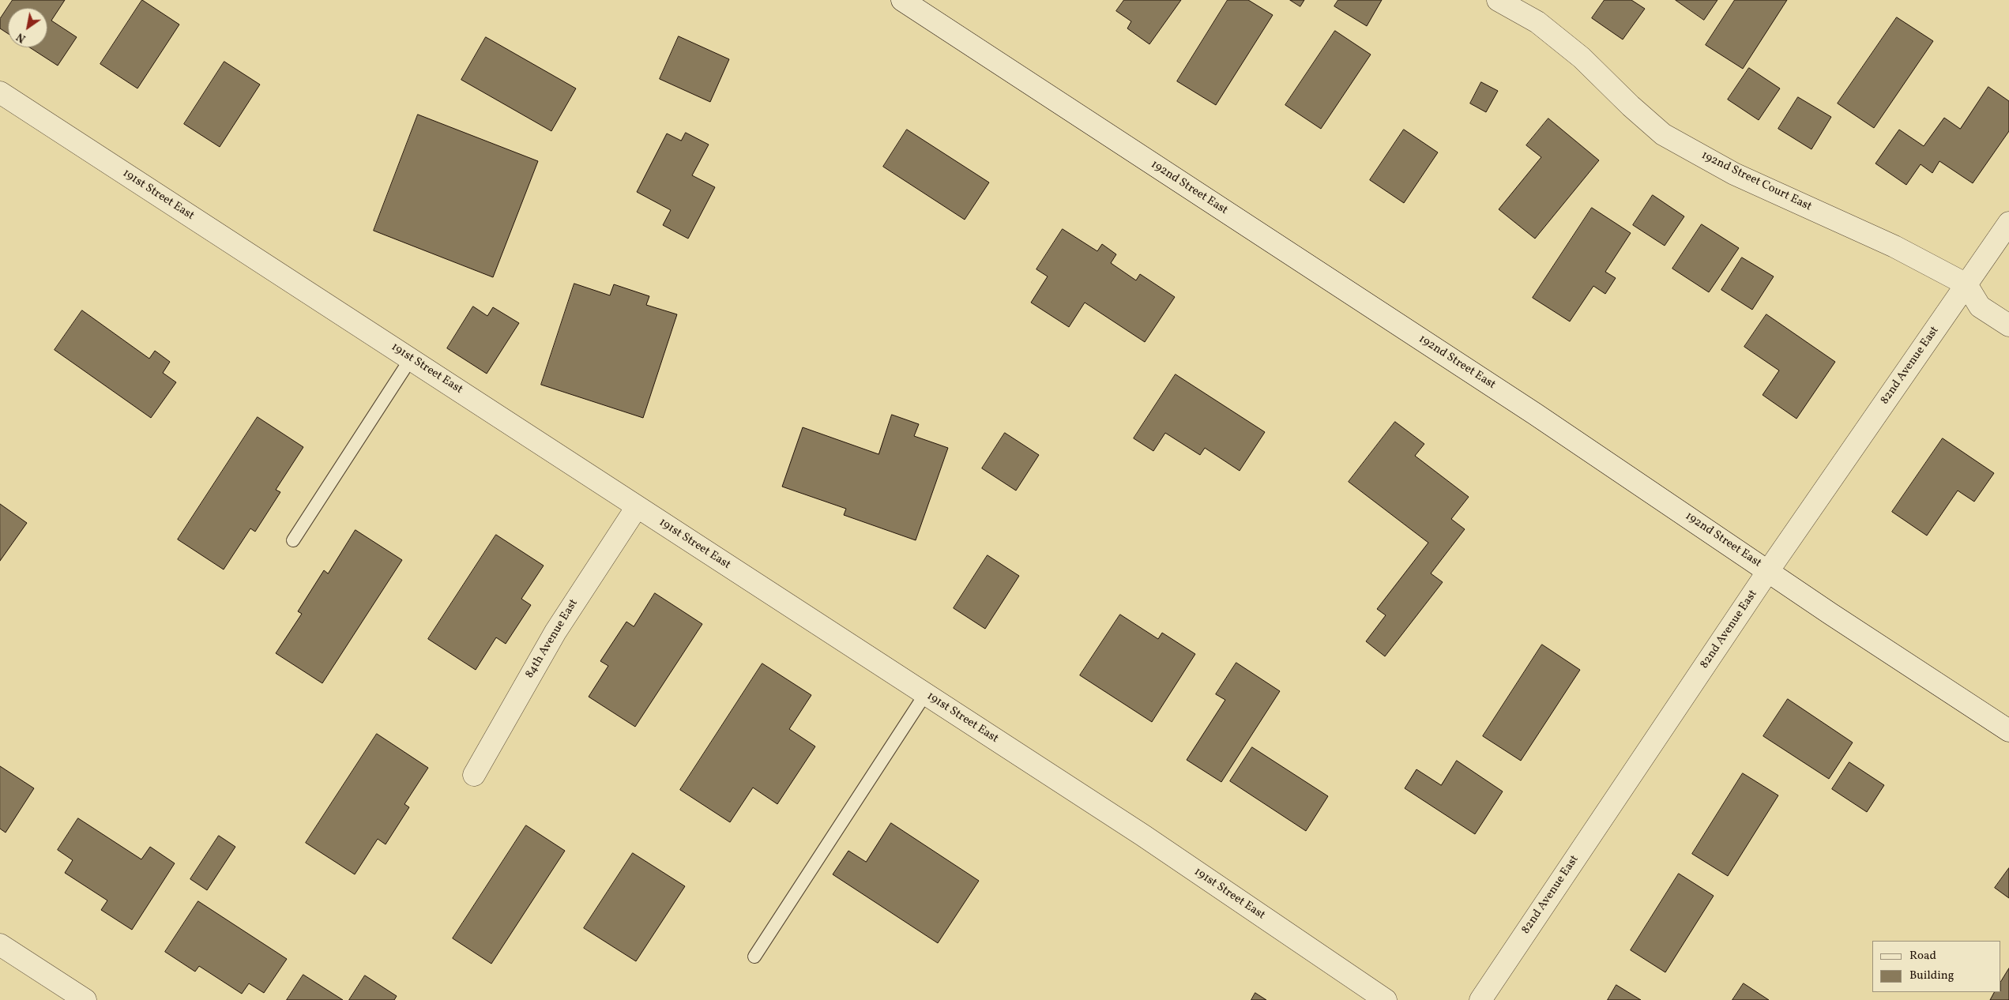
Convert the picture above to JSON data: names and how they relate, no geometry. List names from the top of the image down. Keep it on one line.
{"streets":{"street":["192nd Street Court East","192nd Street East","191st Street East","82nd Avenue East","84th Avenue East"]},"crossings":[["192nd Street Court East","82nd Avenue East"],["192nd Street East","82nd Avenue East"],["191st Street East","84th Avenue East"]],"legend":["Road","Building"],"north":"bottom left"}
